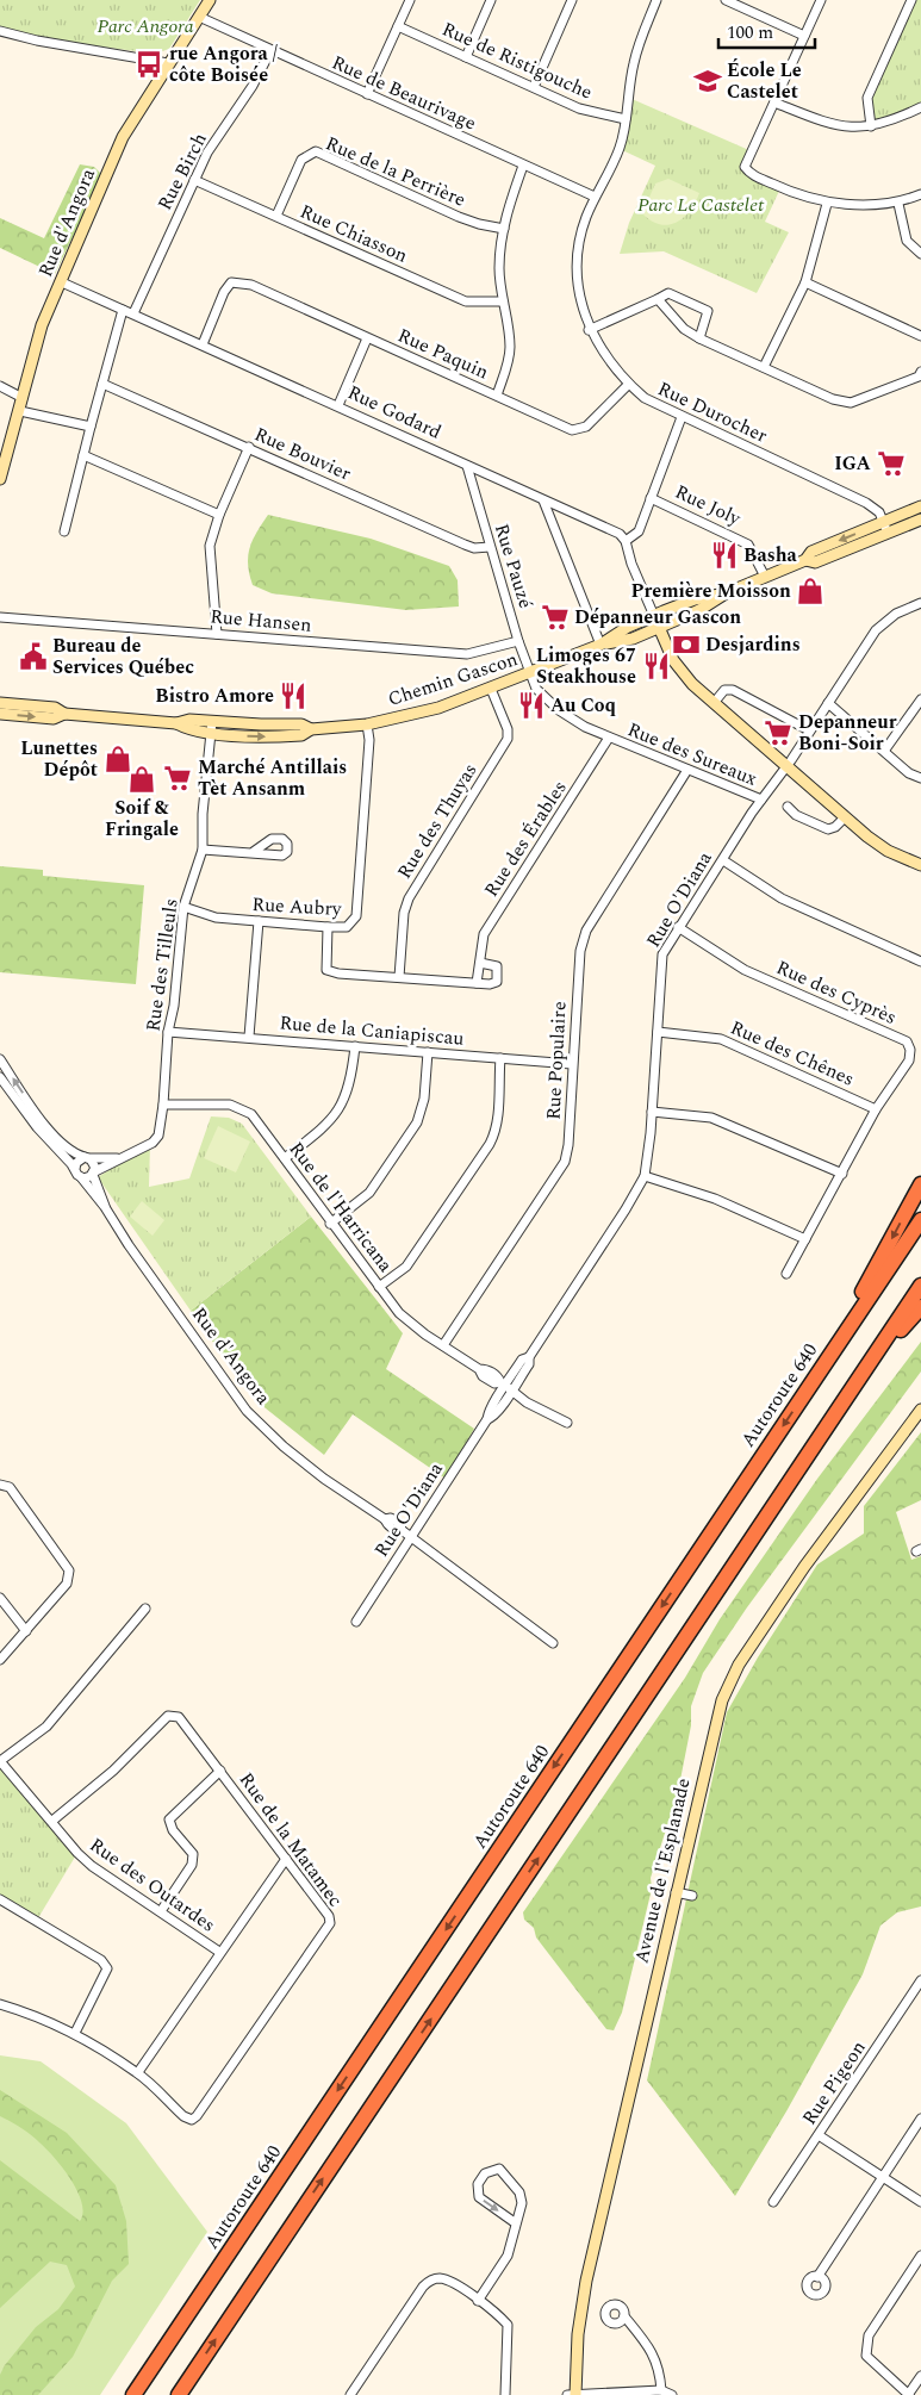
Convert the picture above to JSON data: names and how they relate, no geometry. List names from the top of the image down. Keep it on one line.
{"streets":{"highway":["Autoroute 640"],"street":["Rue de Ristigouche","Rue de Beaurivage","Rue Birch","Rue de la Perrière","Rue d'Angora","Rue Chiasson","Rue Paquin","Rue Godard","Rue Durocher","Rue Bouvier","Rue Joly","Rue Pauzé","Rue Hansen","Chemin Gascon","Rue des Sureaux","Rue des Thuyas","Rue des Érables","Rue O'Diana","Rue Aubry","Rue des Tilleuls","Rue des Cyprès","Rue de la Caniapiscau","Rue des Chênes","Rue Populaire","Rue de l'Harricana","Rue de la Matamec","Avenue de l'Esplanade","Rue des Outardes","Rue Pigeon"]},"crossings":[["Rue de Ristigouche","Rue Durocher"],["Rue de Beaurivage","Rue Birch"],["Rue de Beaurivage","Rue d'Angora"],["Rue de Beaurivage","Rue Durocher"],["Rue Birch","Rue Chiasson"],["Rue Birch","Rue Godard"],["Rue de la Perrière","Rue Chiasson"],["Rue d'Angora","Rue Godard"],["Rue d'Angora","Rue O'Diana"],["Rue d'Angora","Rue des Tilleuls"],["Rue Paquin","Rue Godard"],["Rue Paquin","Rue Durocher"],["Rue Godard","Rue Pauzé"],["Rue Durocher","Chemin Gascon"],["Rue Bouvier","Rue Pauzé"],["Rue Joly","Chemin Gascon"],["Rue Pauzé","Rue Hansen"],["Rue Pauzé","Chemin Gascon"],["Rue Pauzé","Rue des Sureaux"],["Chemin Gascon","Rue des Sureaux"],["Chemin Gascon","Rue des Thuyas"],["Chemin Gascon","Rue Aubry"],["Chemin Gascon","Rue des Tilleuls"],["Rue des Sureaux","Rue des Érables"],["Rue des Sureaux","Rue O'Diana"],["Rue des Sureaux","Rue Populaire"],["Rue O'Diana","Rue des Cyprès"],["Rue O'Diana","Rue des Chênes"],["Rue O'Diana","Rue de l'Harricana"],["Rue Aubry","Rue des Tilleuls"],["Rue des Tilleuls","Rue de la Caniapiscau"],["Rue des Tilleuls","Rue de l'Harricana"],["Rue des Cyprès","Rue des Chênes"],["Rue de la Caniapiscau","Rue Populaire"],["Rue Populaire","Rue de l'Harricana"],["Rue de la Matamec","Rue des Outardes"]],"parks":["Parc Angora","Parc Le Castelet"],"places":{"bus stop":["rue Angora / côte Boisée"],"school or university":["École Le Castelet"],"supermarket":["IGA","Dépanneur Gascon","Depanneur Boni-Soir","Marché Antillais Tèt Ansanm"],"restaurant":["Basha","Limoges 67 Steakhouse","Bistro Amore","Au Coq"],"shop":["Première Moisson","Lunettes Dépôt","Soif & Fringale"],"bank":["Desjardins"],"public building":["Bureau de Services Québec"]},"scale_bar":"100 m"}
